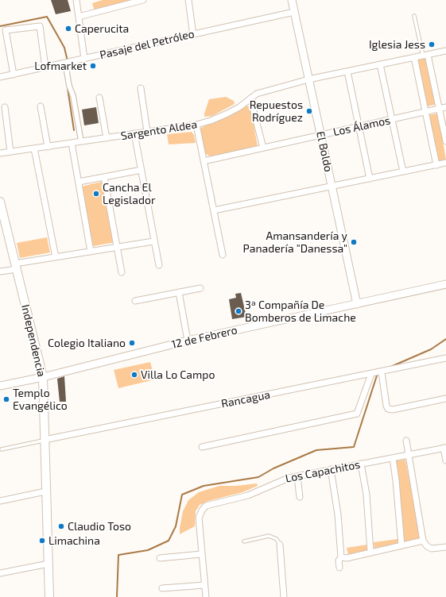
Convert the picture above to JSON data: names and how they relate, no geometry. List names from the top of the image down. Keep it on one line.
{"streets":{"main road":["Independencia"],"street":["Pasaje del Petróleo","Los Álamos","Sargento Aldea","El Boldo","12 de Febrero","Rancagua","Los Capachitos"]},"crossings":[["Pasaje del Petróleo","El Boldo"],["Los Álamos","El Boldo"],["Sargento Aldea","El Boldo"],["El Boldo","12 de Febrero"],["12 de Febrero","Independencia"],["Independencia","Rancagua"]],"places":["Caperucita","Iglesia Jess","Lofmarket","Repuestos Rodríguez","Cancha El Legislador","Amansandería y Panadería \"Danessa\"","3ª Compañía De Bomberos de Limache","Colegio Italiano","Villa Lo Campo","Templo Evangélico","Claudio Toso","Limachina"]}
